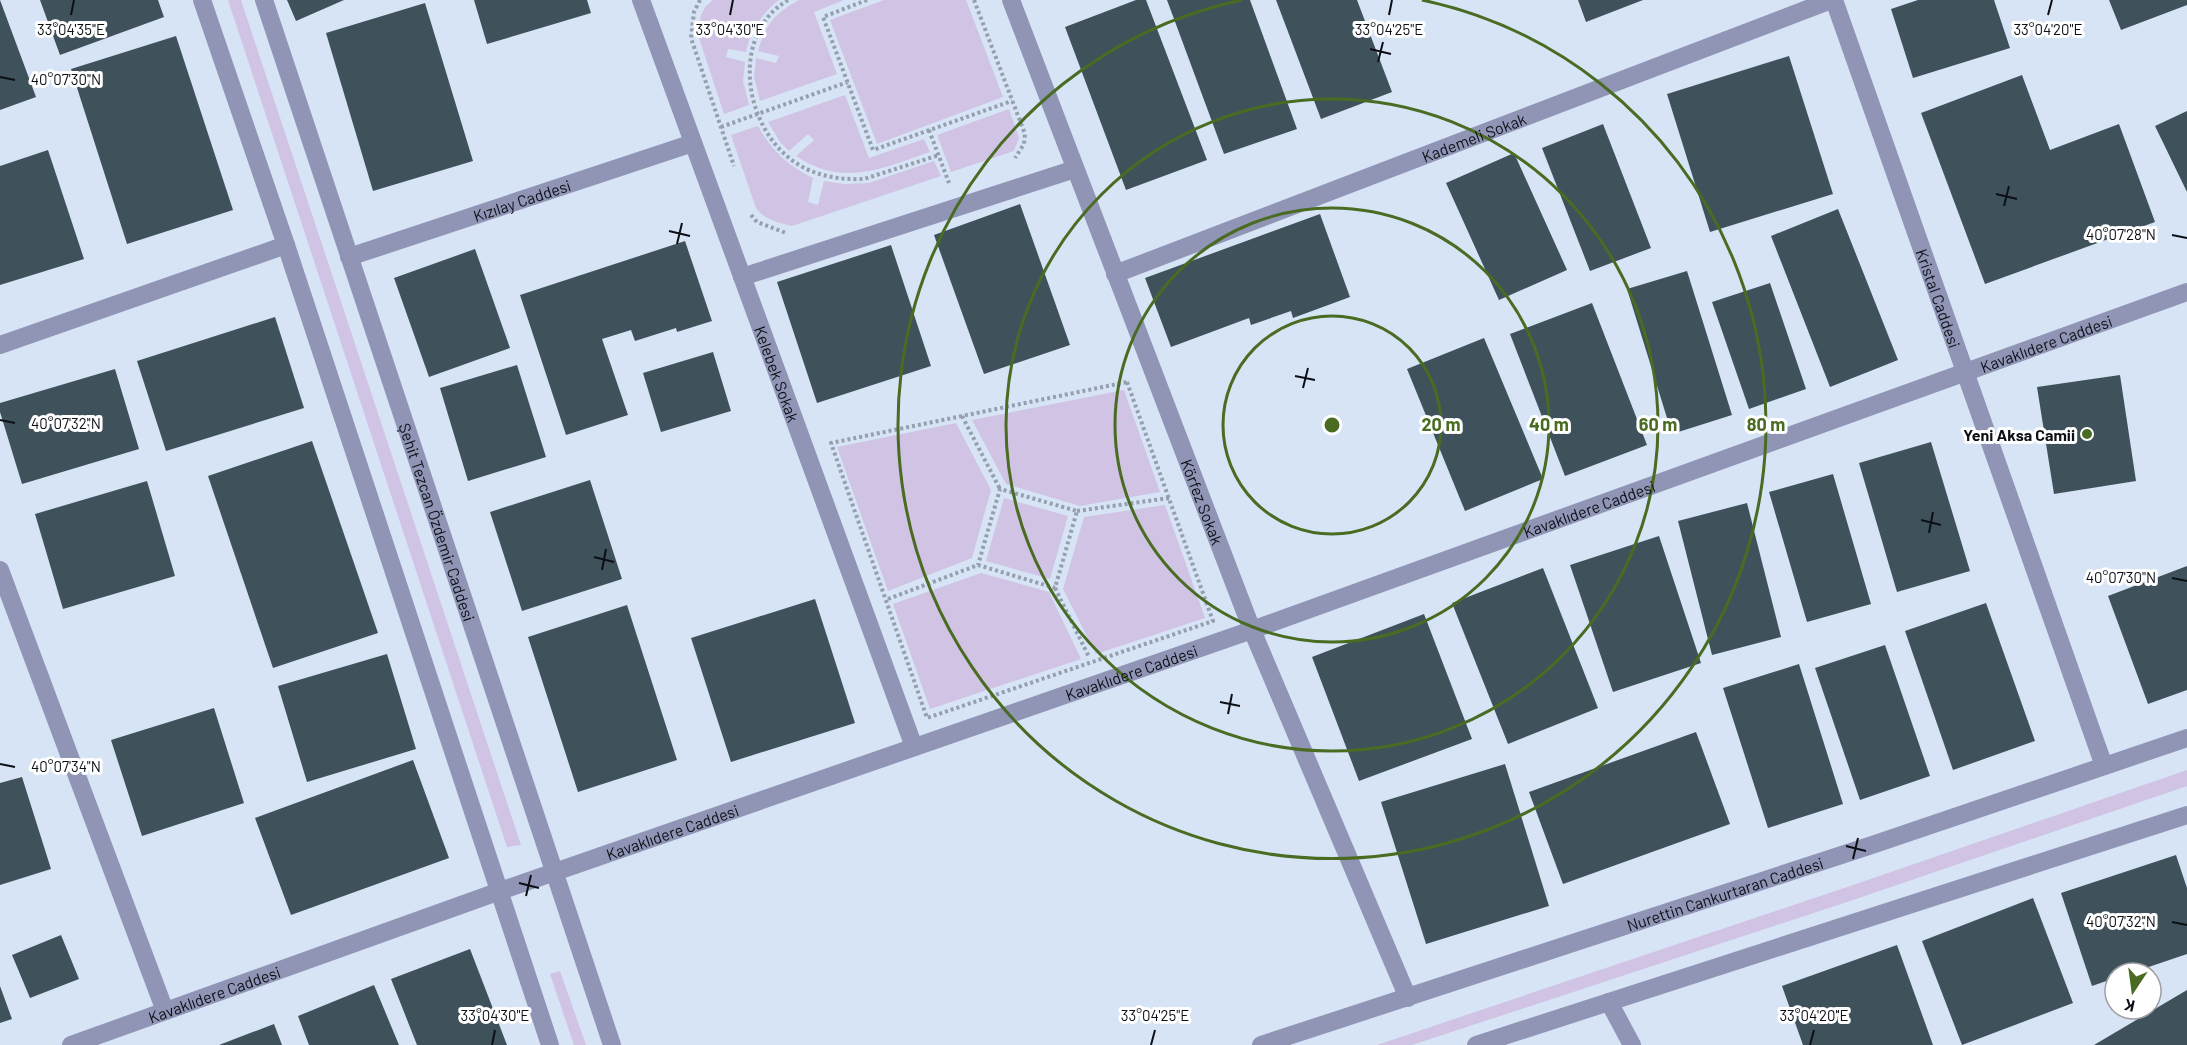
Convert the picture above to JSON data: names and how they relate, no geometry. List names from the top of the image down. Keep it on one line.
{"streets":{"street":["Kademeli Sokak","Kızılay Caddesi","Kristal Caddesi","Kavaklıdere Caddesi","Kelebek Sokak","Körfez Sokak","Şehit Tezcan Özdemir Caddesi","Nurettin Cankurtaran Caddesi"]},"crossings":[["Kademeli Sokak","Kristal Caddesi"],["Kademeli Sokak","Körfez Sokak"],["Kızılay Caddesi","Kelebek Sokak"],["Kızılay Caddesi","Şehit Tezcan Özdemir Caddesi"],["Kristal Caddesi","Kavaklıdere Caddesi"],["Kristal Caddesi","Nurettin Cankurtaran Caddesi"],["Kavaklıdere Caddesi","Kelebek Sokak"],["Kavaklıdere Caddesi","Körfez Sokak"],["Kavaklıdere Caddesi","Şehit Tezcan Özdemir Caddesi"],["Körfez Sokak","Nurettin Cankurtaran Caddesi"]],"places":["Yeni Aksa Camii"],"north":"bottom","coordinates":["33°04'35\"E","33°04'30\"E","33°04'25\"E","33°04'20\"E","40°07'30\"N","40°07'28\"N","40°07'32\"N","40°07'34\"N"],"rings":["20 m","40 m","60 m","80 m"]}
